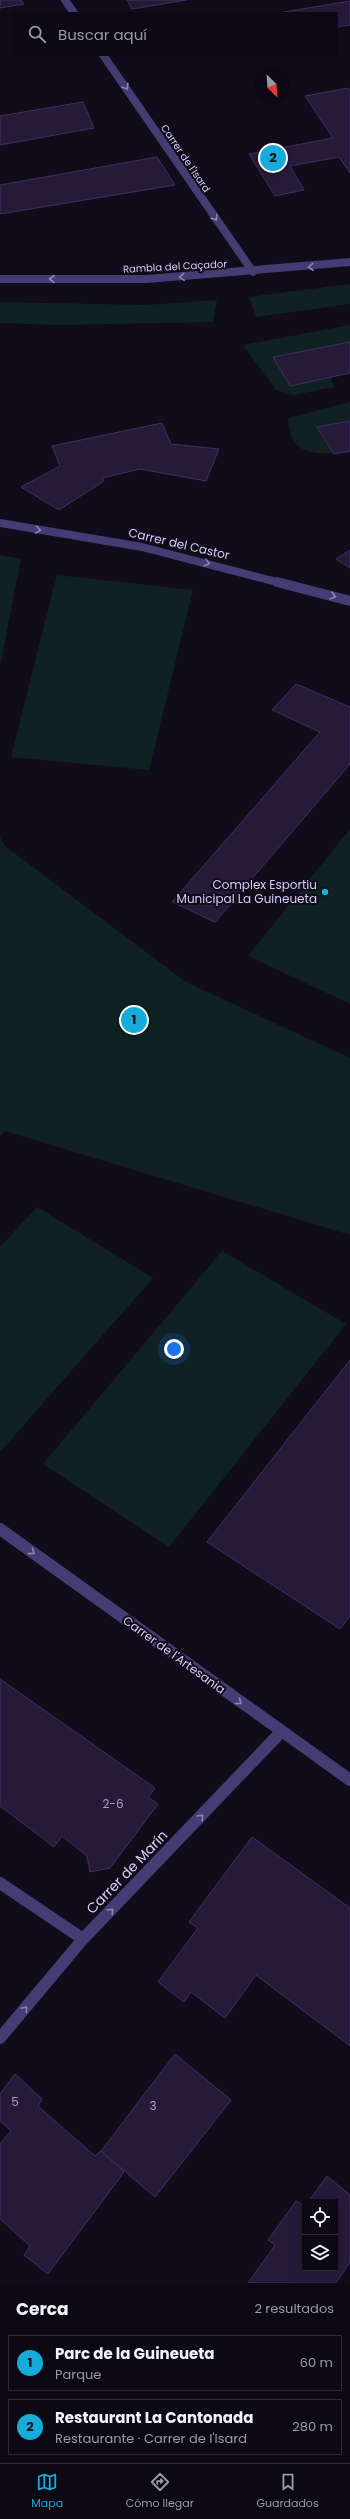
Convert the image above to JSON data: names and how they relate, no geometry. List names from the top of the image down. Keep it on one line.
{"streets":{"street":["Carrer de l'Isard","Rambla del Caçador","Carrer del Castor","Carrer de l'Artesania","Carrer de Marín"]},"crossings":[["Carrer de l'Isard","Rambla del Caçador"],["Carrer de l'Artesania","Carrer de Marín"]],"one_way":["Carrer de l'Isard","Rambla del Caçador","Carrer del Castor","Carrer de l'Artesania","Carrer de Marín"],"places":["Complex Esportiu Municipal La Guineueta"],"house_numbers":["2-6","5","3"],"north":"bottom right","page":{"search":"Buscar aquí","pins":["2","1"],"heading":["Cerca","2 resultados"],"list":[{"mark":"1","name":"Parc de la Guineueta","note":"Parque","value":"60 m"},{"mark":"2","name":"Restaurant La Cantonada","note":"Restaurante · Carrer de l'Isard","value":"280 m"}],"nav":["Mapa","Cómo llegar","Guardados"]}}
